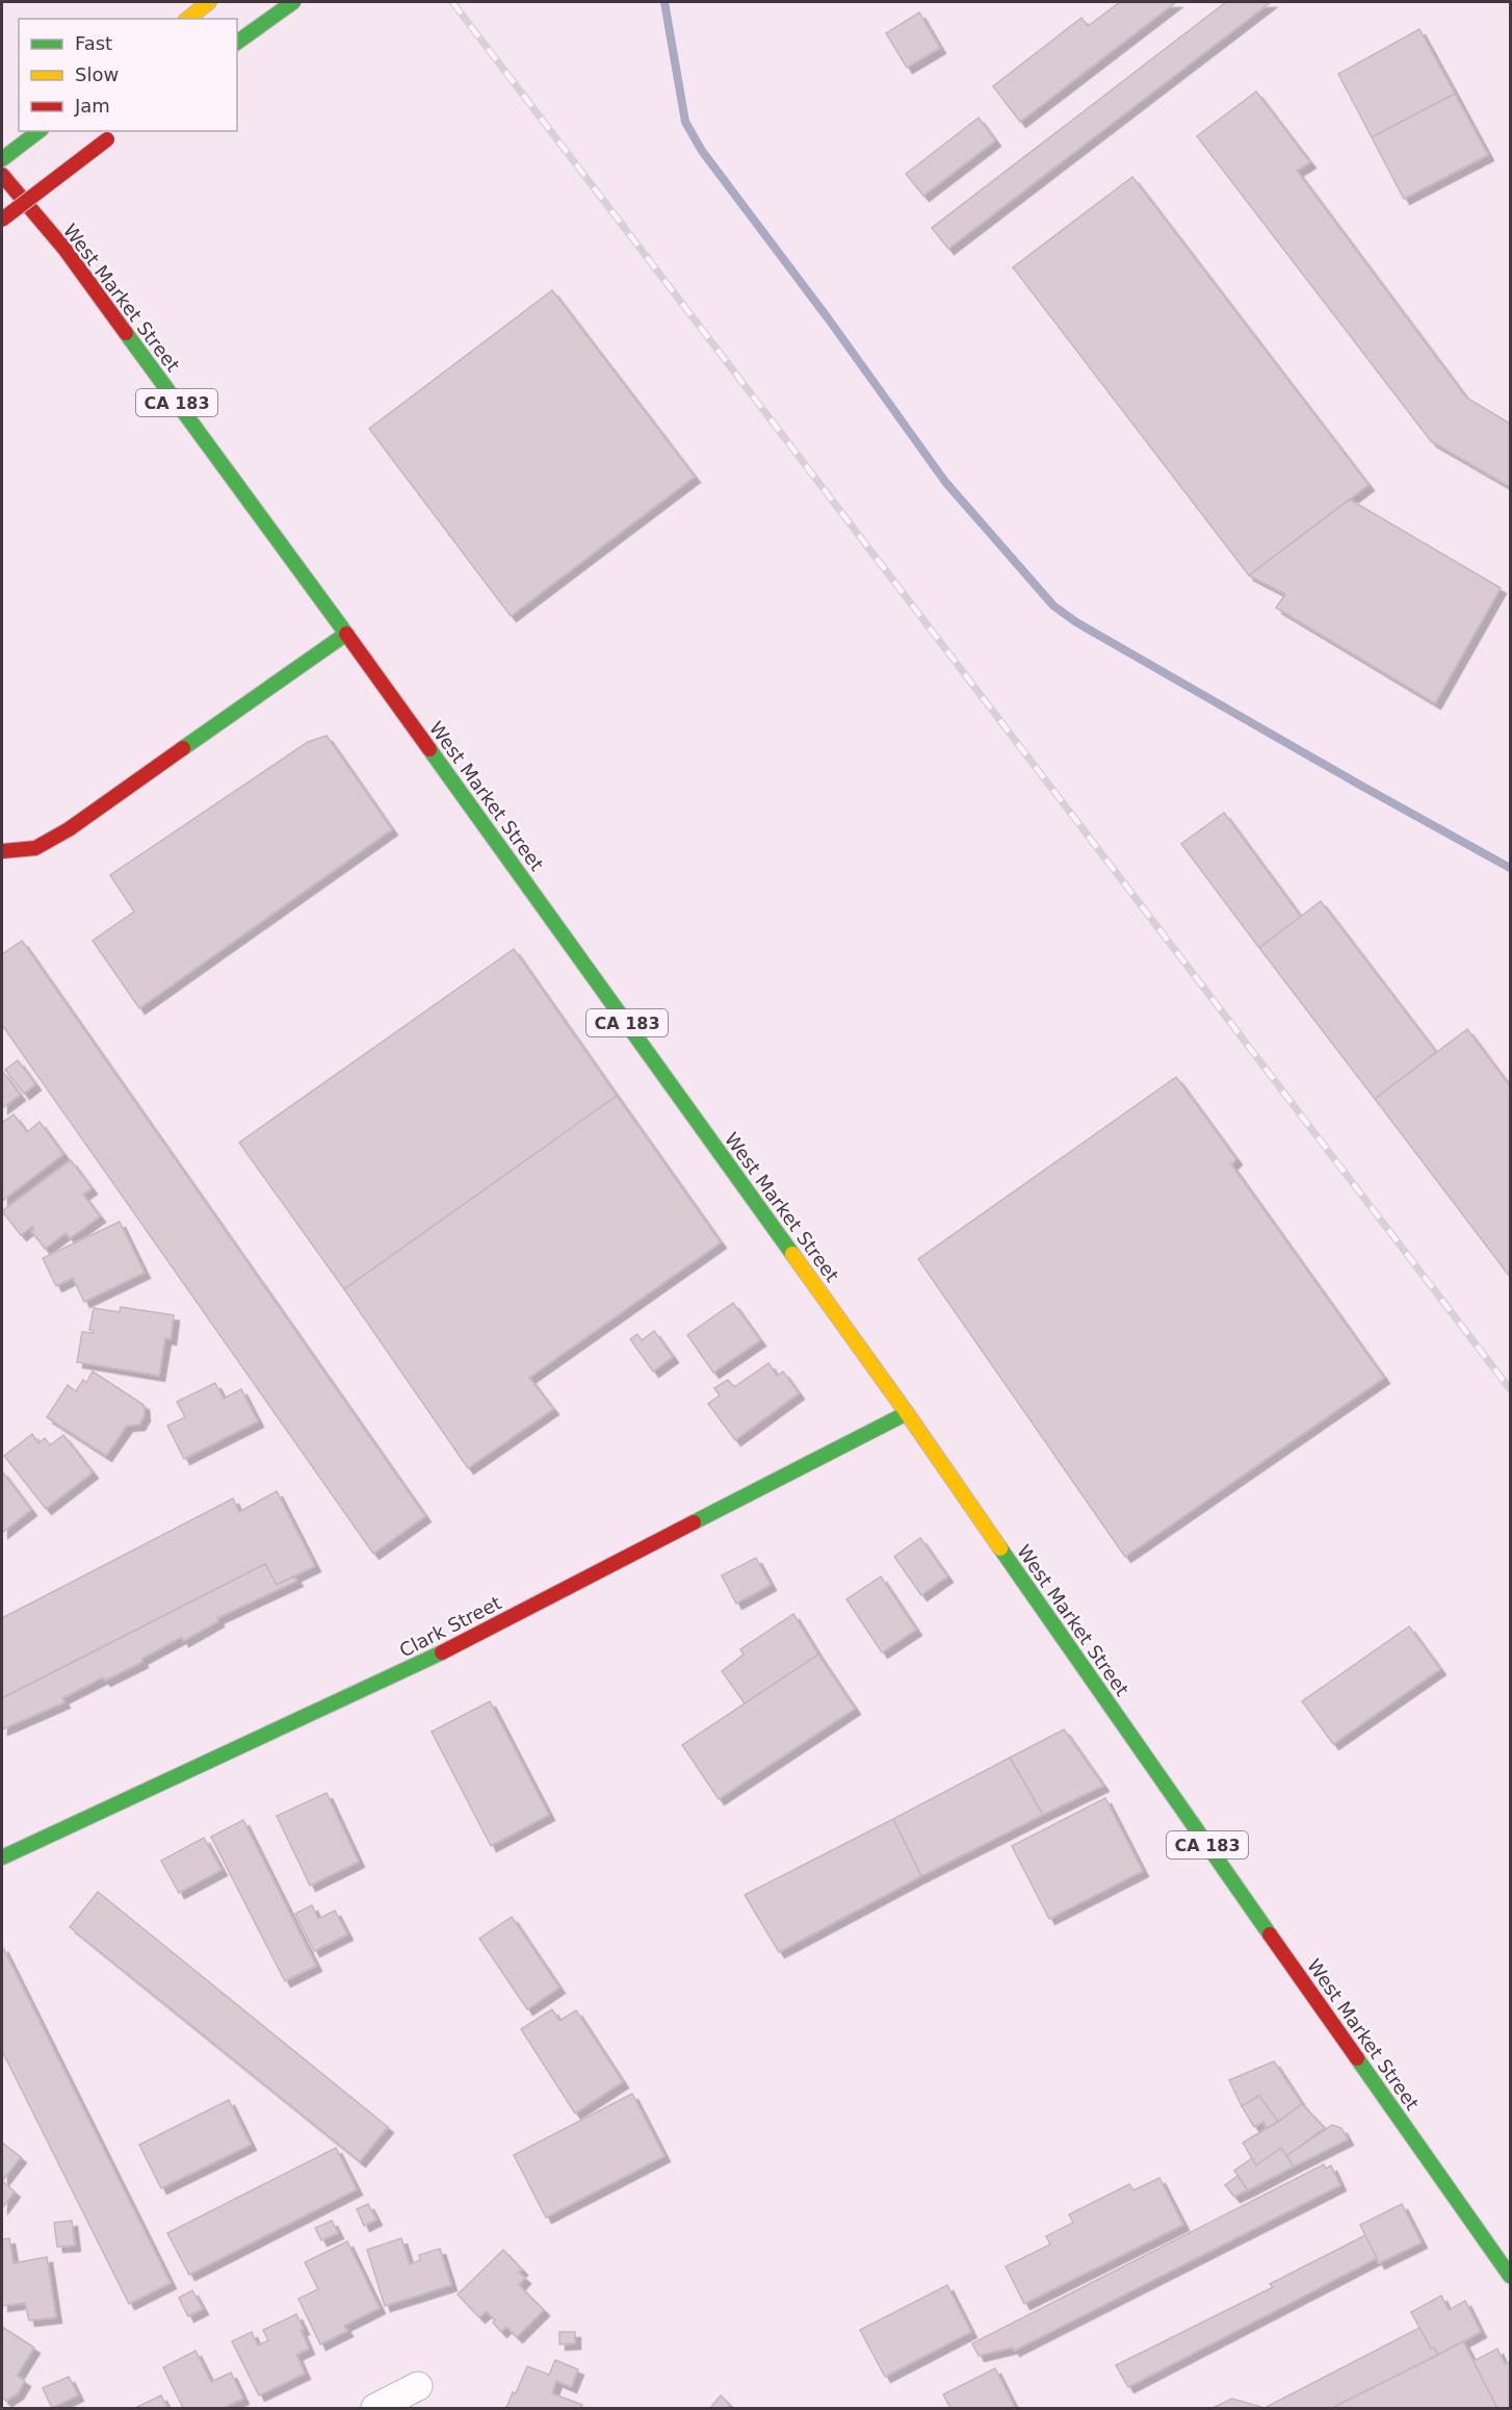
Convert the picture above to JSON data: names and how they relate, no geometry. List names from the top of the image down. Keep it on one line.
{"streets":{"main road":["West Market Street","CA 183","Clark Street"]},"crossings":[["West Market Street","Clark Street"]],"legend":["Fast","Slow","Jam"]}
